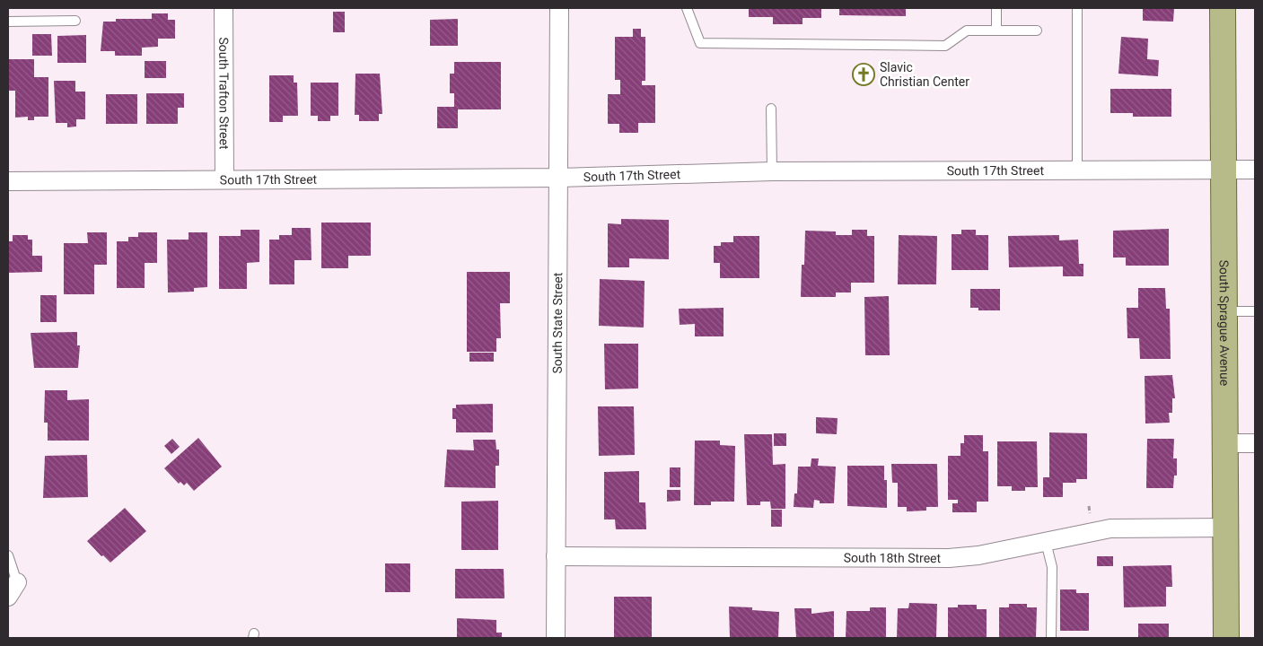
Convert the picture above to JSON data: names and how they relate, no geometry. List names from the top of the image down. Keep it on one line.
{"streets":{"main road":["South Sprague Avenue"],"street":["South Trafton Street","South 17th Street","South State Street","South 18th Street"]},"crossings":[["South Trafton Street","South 17th Street"],["South 17th Street","South State Street"],["South 17th Street","South Sprague Avenue"],["South State Street","South 18th Street"],["South Sprague Avenue","South 18th Street"]],"places":{"church":["Slavic Christian Center"]}}
